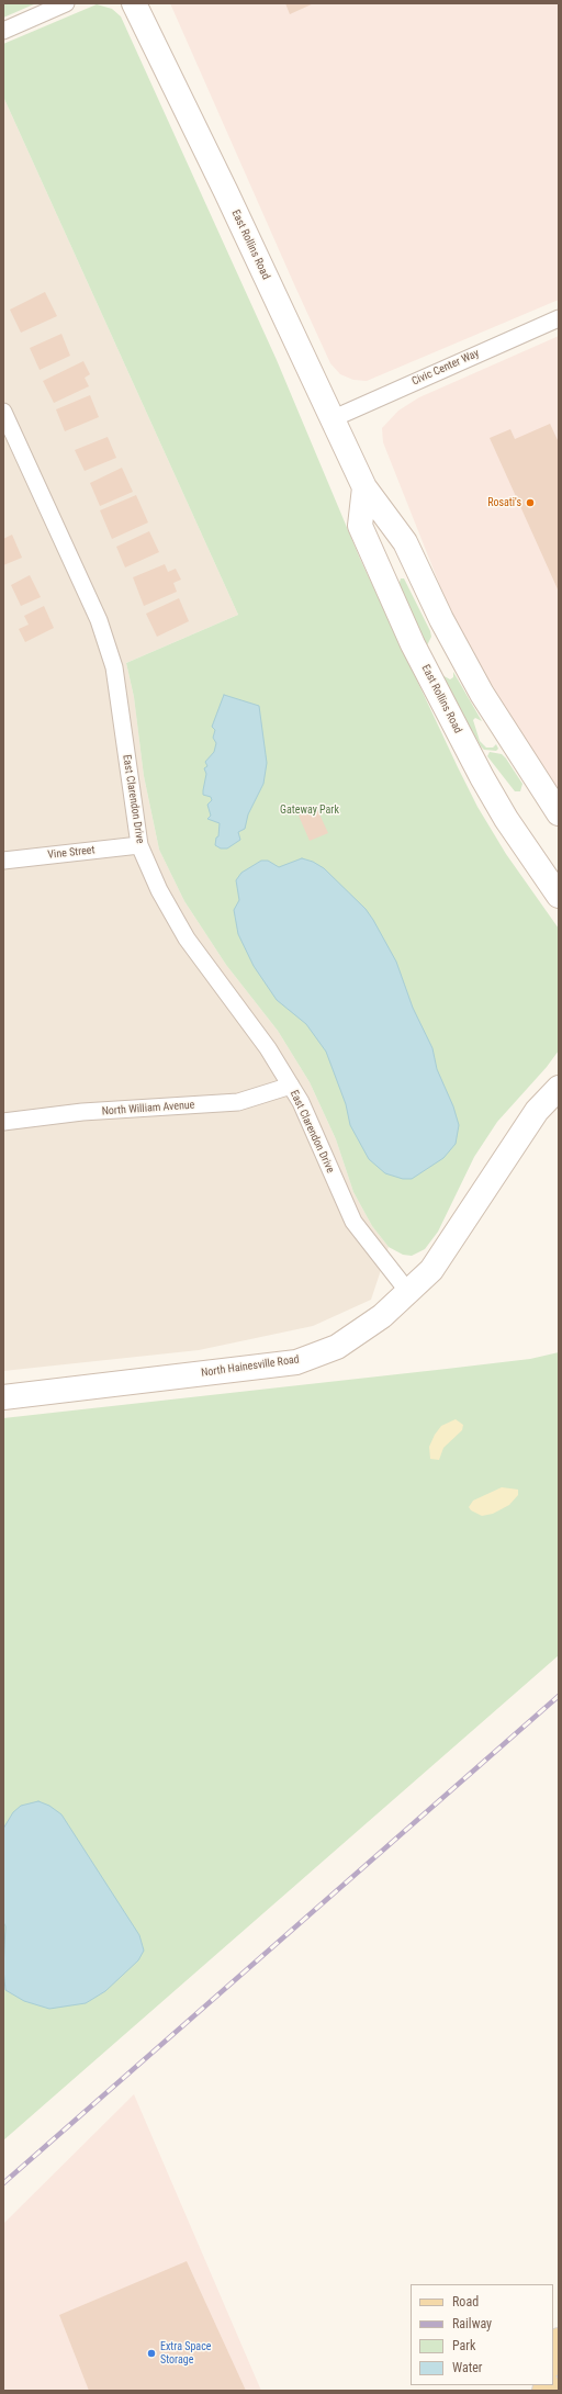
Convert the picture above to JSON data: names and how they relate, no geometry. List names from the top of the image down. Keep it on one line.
{"streets":{"main road":["East Rollins Road","North Hainesville Road"],"street":["Civic Center Way","East Clarendon Drive","Vine Street","North William Avenue"]},"crossings":[["East Rollins Road","Civic Center Way"],["East Clarendon Drive","Vine Street"],["East Clarendon Drive","North William Avenue"],["East Clarendon Drive","North Hainesville Road"]],"parks":["Gateway Park"],"places":["Rosati's","Extra Space Storage"],"legend":["Road","Railway","Park","Water"]}
